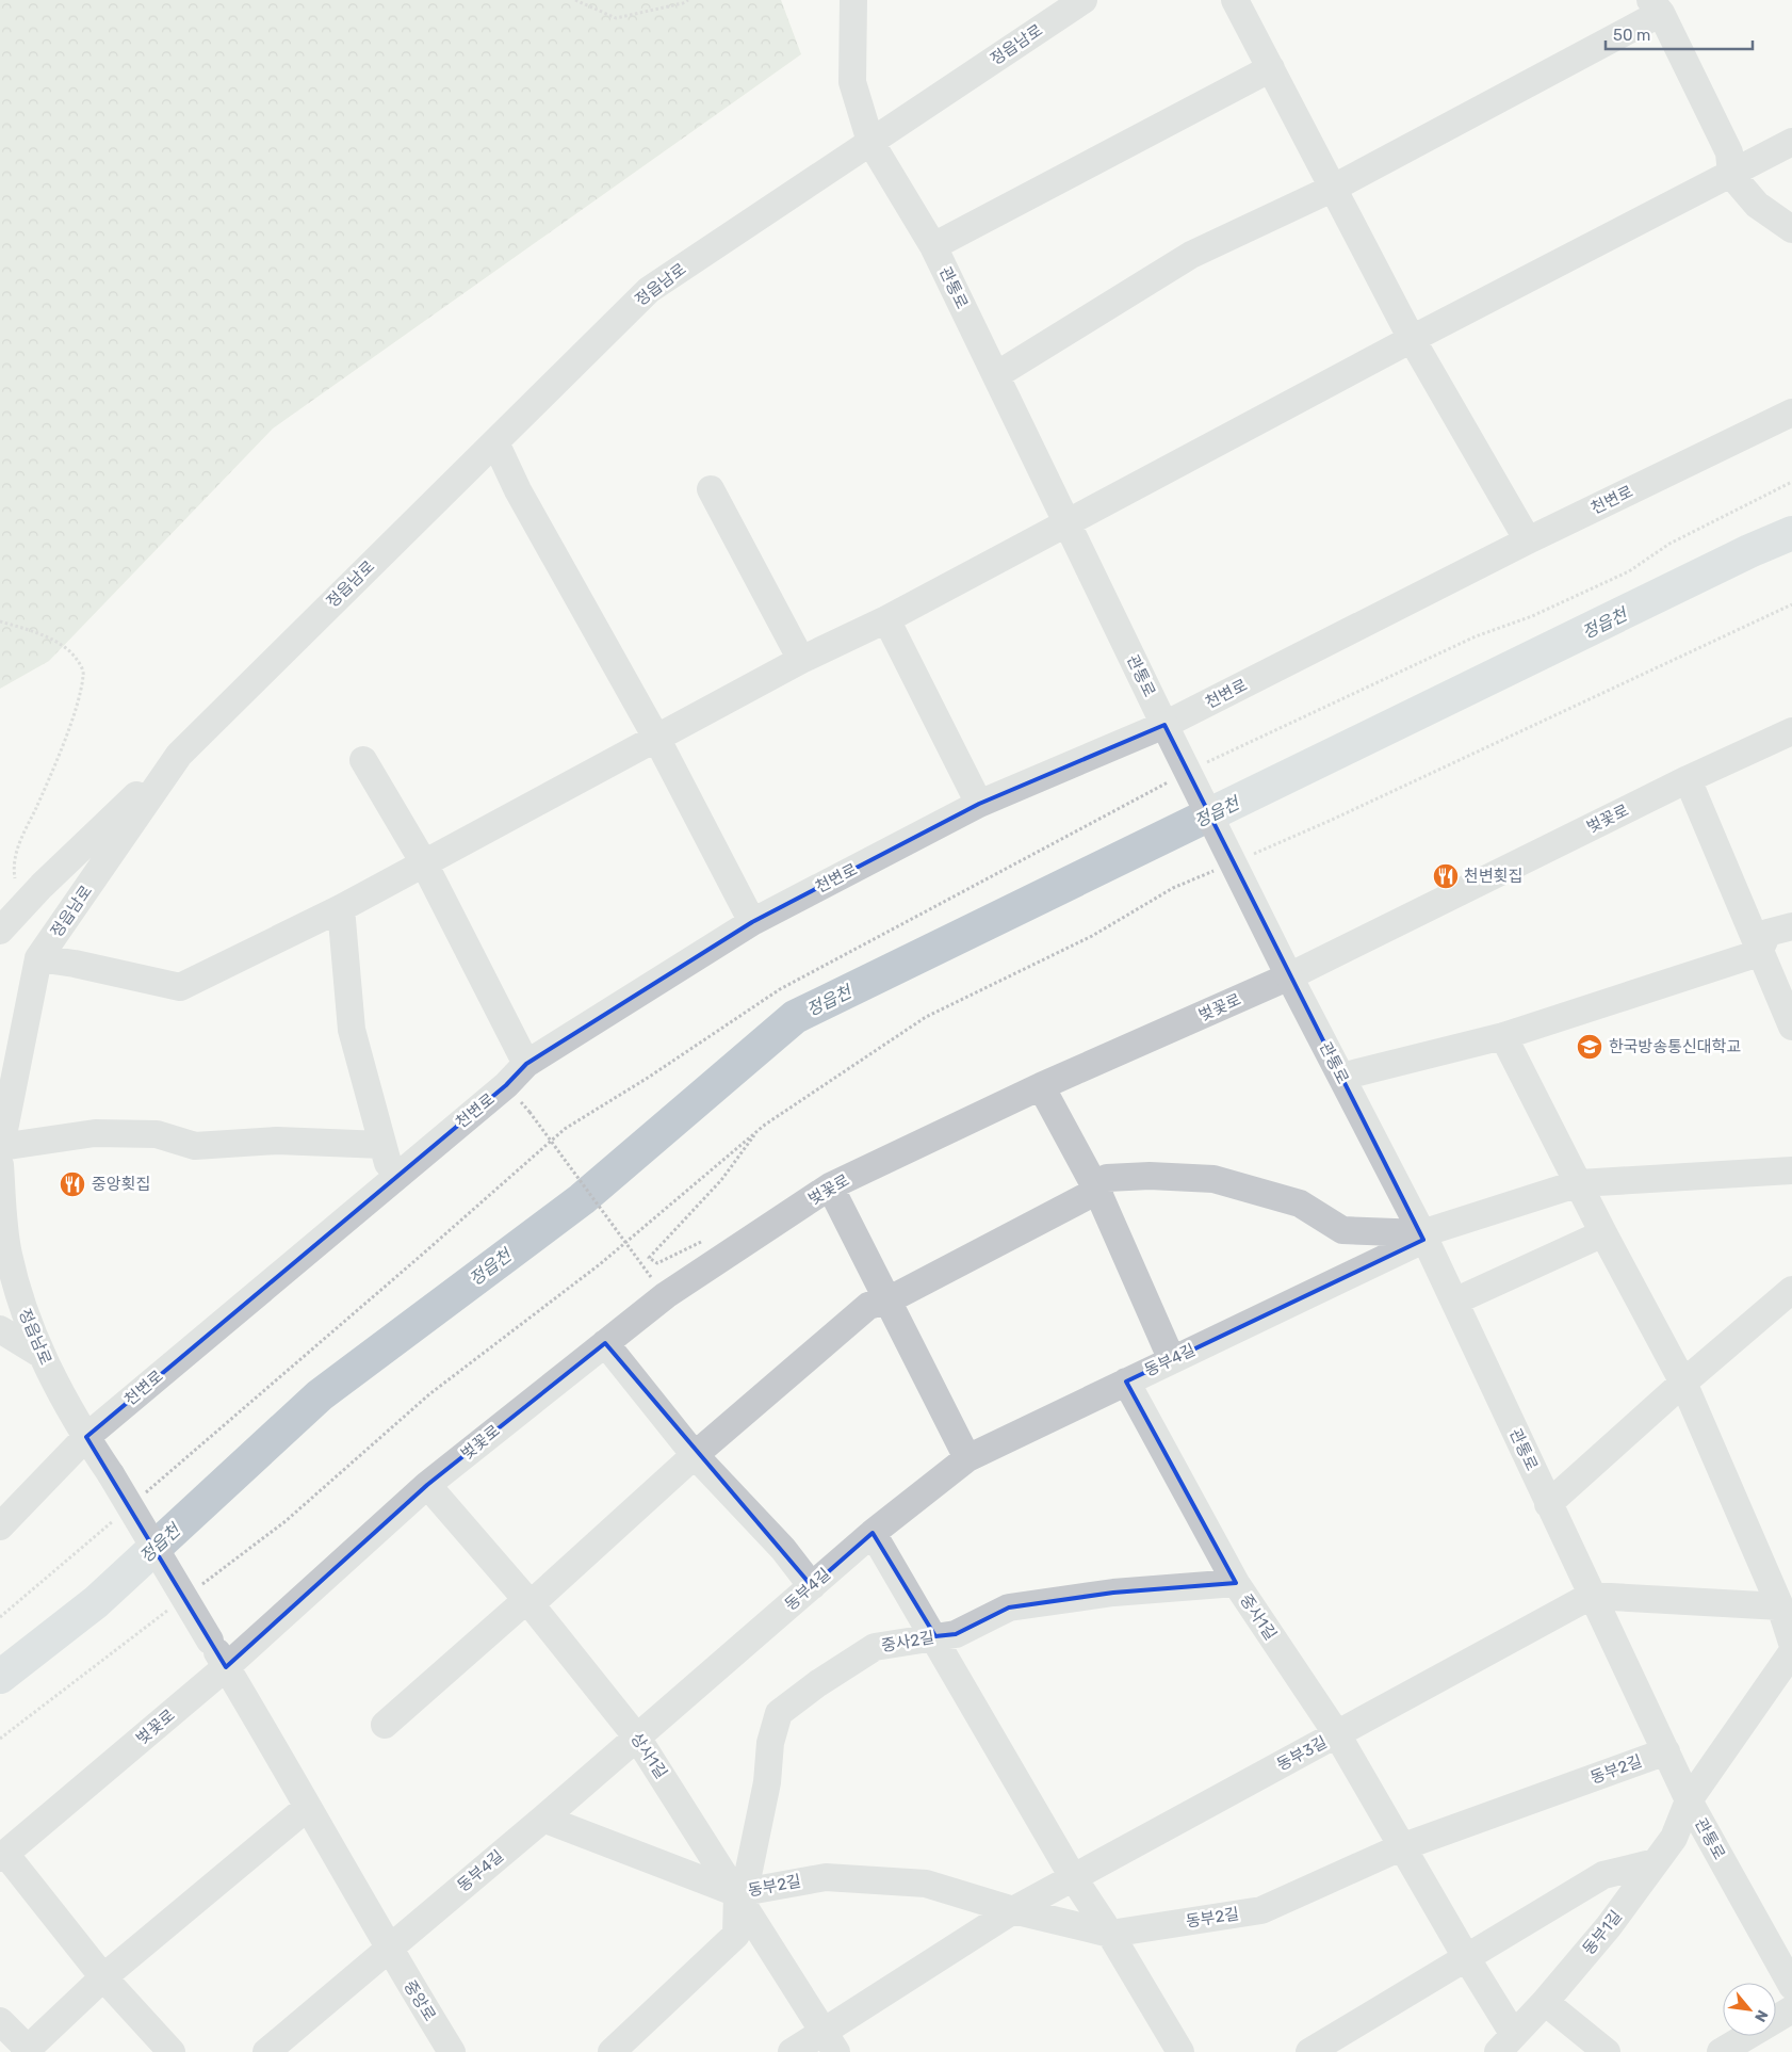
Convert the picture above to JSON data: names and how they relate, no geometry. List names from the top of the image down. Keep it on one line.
{"streets":{"street":["정읍남로","관통로","천변로","벚꽃로","동부4길","중사1길","중사2길","동부3길","상사1길","동부2길","동부1길","중앙로"]},"crossings":[["정읍남로","관통로"],["정읍남로","천변로"],["정읍남로","벚꽃로"],["정읍남로","중앙로"],["관통로","천변로"],["관통로","벚꽃로"],["관통로","동부4길"],["관통로","동부3길"],["관통로","동부2길"],["관통로","동부1길"],["벚꽃로","상사1길"],["벚꽃로","중앙로"],["동부4길","중사1길"],["동부4길","상사1길"],["동부4길","중앙로"],["중사1길","중사2길"],["중사1길","동부3길"],["중사1길","동부2길"],["중사1길","동부1길"],["중사2길","상사1길"],["중사2길","동부2길"],["동부3길","상사1길"],["동부3길","동부2길"],["상사1길","동부2길"]],"water":["정읍천"],"places":{"restaurant":["천변횟집","중앙횟집"],"school or university":["한국방송통신대학교"]},"scale_bar":"50 m","north":"bottom right"}
